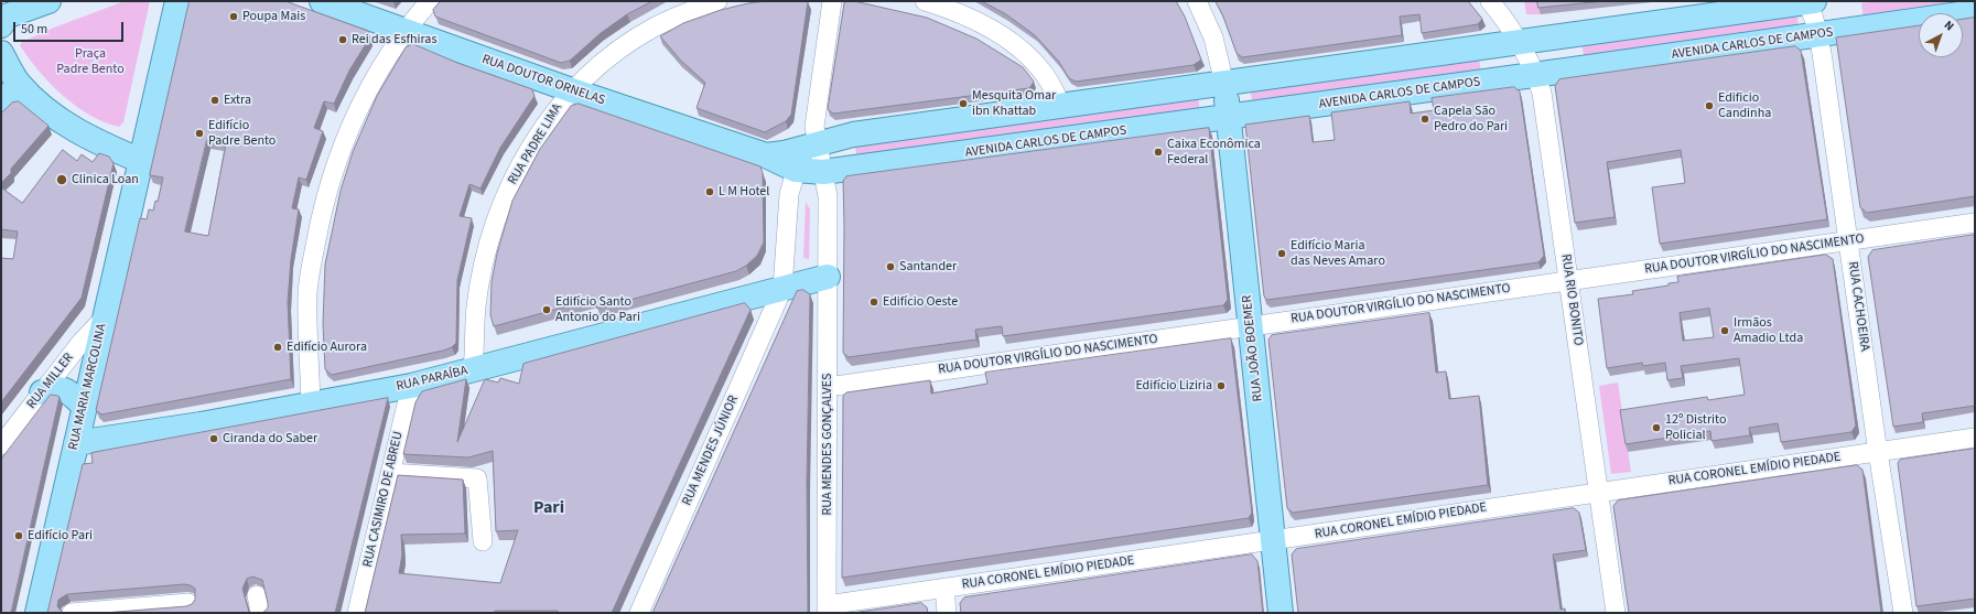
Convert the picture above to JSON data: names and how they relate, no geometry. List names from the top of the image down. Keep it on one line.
{"streets":{"main road":["AVENIDA CARLOS DE CAMPOS","RUA DOUTOR ORNELAS","RUA JOÃO BOEMER","RUA PARAÍBA","RUA MARIA MARCOLINA"],"street":["RUA PADRE LIMA","RUA DOUTOR VIRGÍLIO DO NASCIMENTO","RUA RIO BONITO","RUA CACHOEIRA","RUA MILLER","RUA MENDES GONÇALVES","RUA MENDES JÚNIOR","RUA CORONEL EMÍDIO PIEDADE","RUA CASIMIRO DE ABREU"]},"crossings":[["AVENIDA CARLOS DE CAMPOS","RUA DOUTOR ORNELAS"],["AVENIDA CARLOS DE CAMPOS","RUA RIO BONITO"],["AVENIDA CARLOS DE CAMPOS","RUA CACHOEIRA"],["AVENIDA CARLOS DE CAMPOS","RUA JOÃO BOEMER"],["AVENIDA CARLOS DE CAMPOS","RUA MENDES GONÇALVES"],["RUA DOUTOR ORNELAS","RUA PADRE LIMA"],["RUA DOUTOR ORNELAS","RUA MENDES GONÇALVES"],["RUA DOUTOR ORNELAS","RUA MENDES JÚNIOR"],["RUA PADRE LIMA","RUA PARAÍBA"],["RUA DOUTOR VIRGÍLIO DO NASCIMENTO","RUA RIO BONITO"],["RUA DOUTOR VIRGÍLIO DO NASCIMENTO","RUA CACHOEIRA"],["RUA DOUTOR VIRGÍLIO DO NASCIMENTO","RUA JOÃO BOEMER"],["RUA DOUTOR VIRGÍLIO DO NASCIMENTO","RUA MENDES GONÇALVES"],["RUA RIO BONITO","RUA CORONEL EMÍDIO PIEDADE"],["RUA CACHOEIRA","RUA CORONEL EMÍDIO PIEDADE"],["RUA JOÃO BOEMER","RUA CORONEL EMÍDIO PIEDADE"],["RUA PARAÍBA","RUA MARIA MARCOLINA"],["RUA PARAÍBA","RUA MENDES GONÇALVES"],["RUA PARAÍBA","RUA MENDES JÚNIOR"],["RUA PARAÍBA","RUA CASIMIRO DE ABREU"],["RUA MILLER","RUA MARIA MARCOLINA"],["RUA MENDES GONÇALVES","RUA CORONEL EMÍDIO PIEDADE"]],"districts":["Pari"],"parks":["Praça Padre Bento"],"places":["Poupa Mais","Rei das Esfhiras","Extra","Mesquita Omar ibn Khattab","Edificio Candinha","Capela São Pedro do Pari","Edifício Padre Bento","Caixa Econômica Federal","Clinica Loan","L M Hotel","Edifício Maria das Neves Amaro","Santander","Edifício Oeste","Edifício Santo Antonio do Pari","Irmãos Amadio Ltda","Edifício Aurora","Edifício Liziria","12º Distrito Policial","Ciranda do Saber","Edifício Pari"],"scale_bar":"50 m","north":"top right"}
